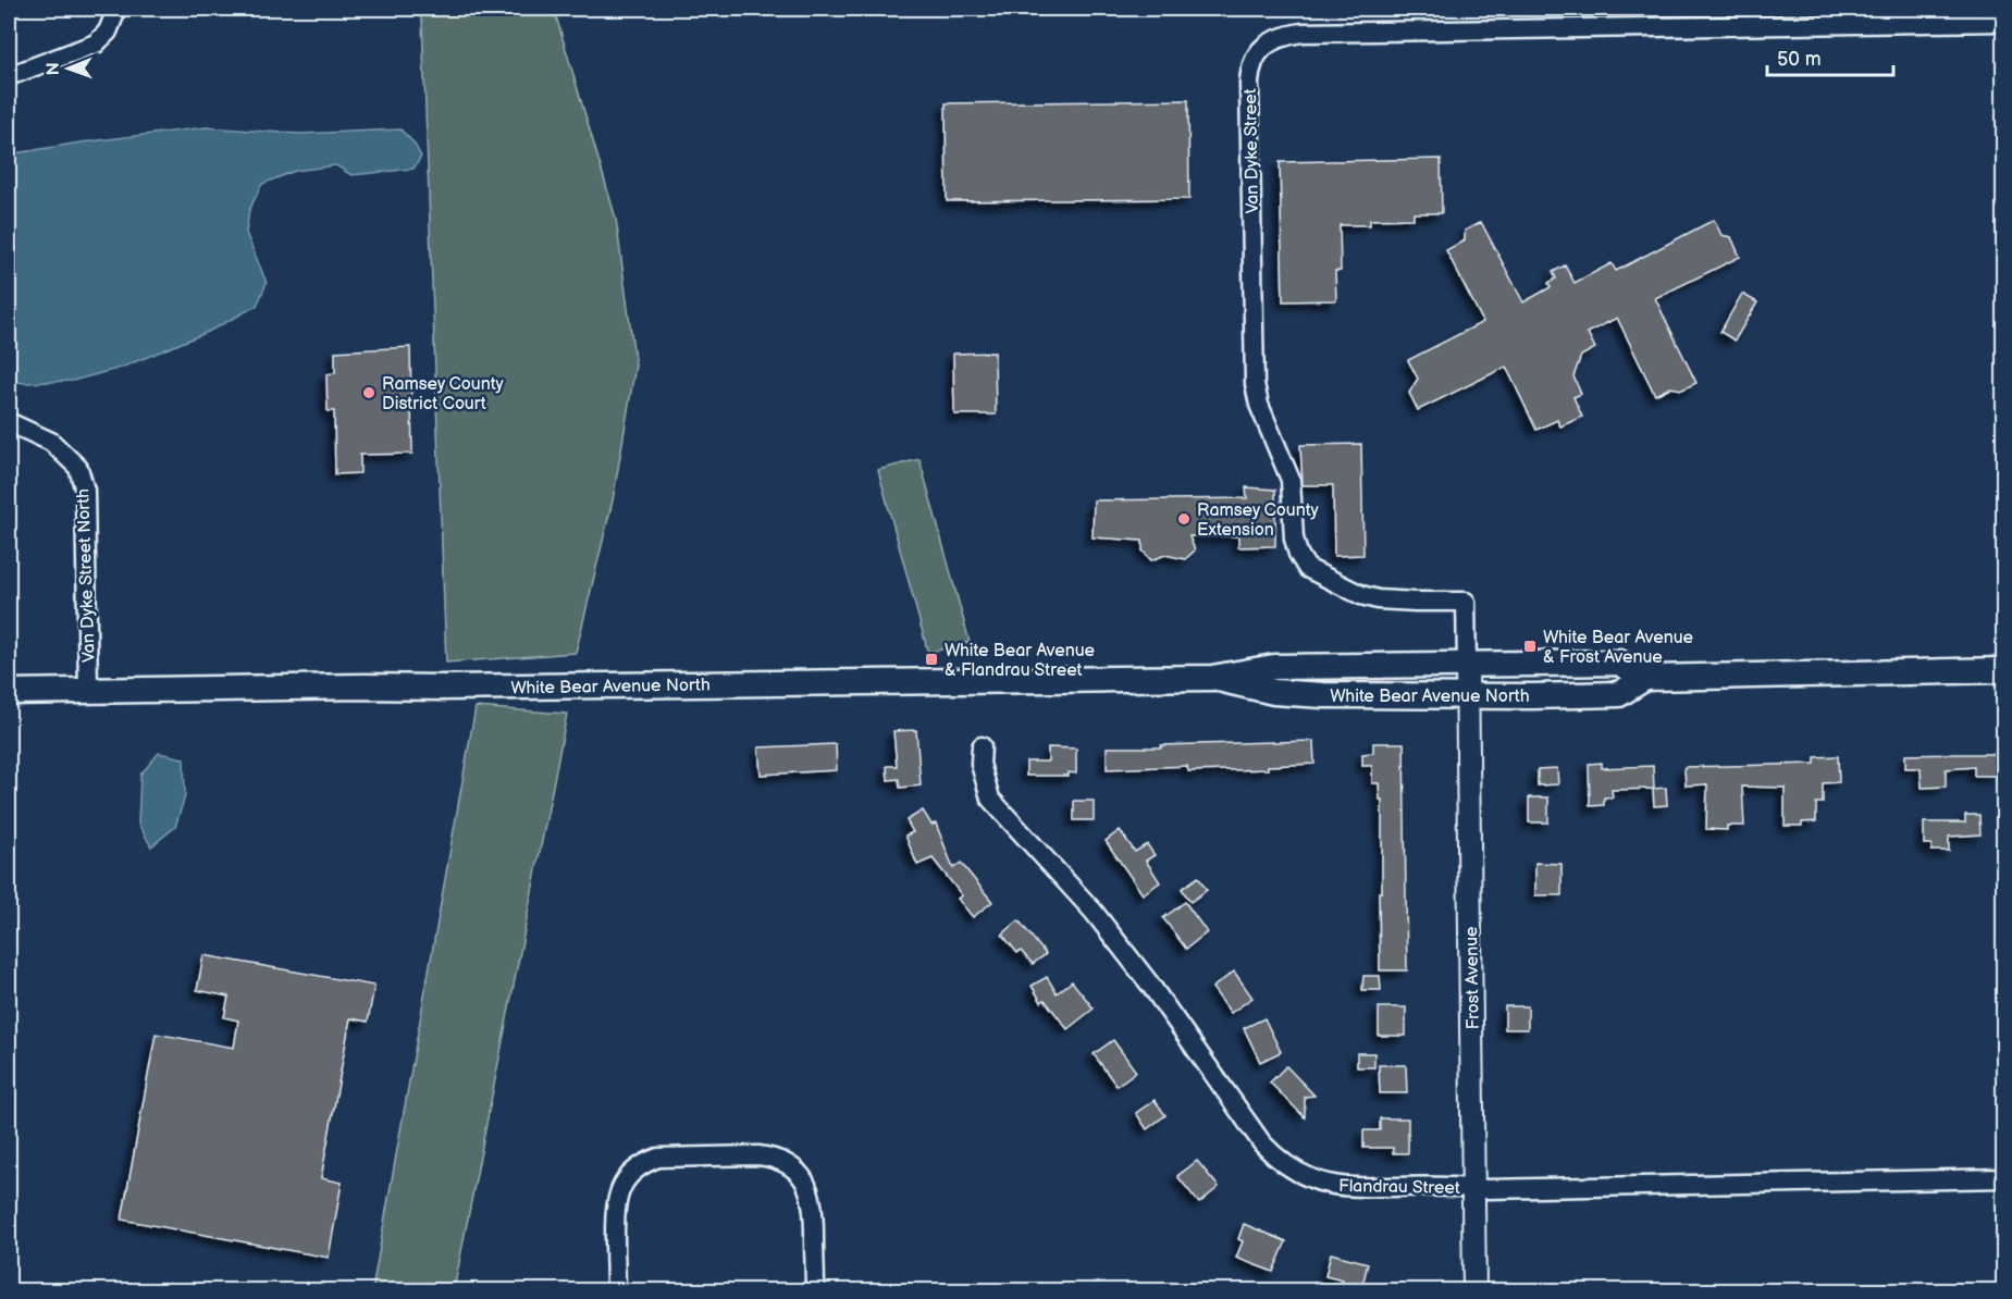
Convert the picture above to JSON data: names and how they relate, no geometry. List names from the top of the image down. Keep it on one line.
{"streets":{"main road":["White Bear Avenue North"],"street":["Van Dyke Street","Van Dyke Street North","Frost Avenue","Flandrau Street"]},"crossings":[["Van Dyke Street","White Bear Avenue North"],["Van Dyke Street","Frost Avenue"],["Van Dyke Street North","White Bear Avenue North"],["White Bear Avenue North","Frost Avenue"],["Frost Avenue","Flandrau Street"]],"places":{"other":["Ramsey County District Court","Ramsey County Extension"],"transit":["White Bear Avenue & Frost Avenue","White Bear Avenue & Flandrau Street"]},"scale_bar":"50 m","north":"left"}
